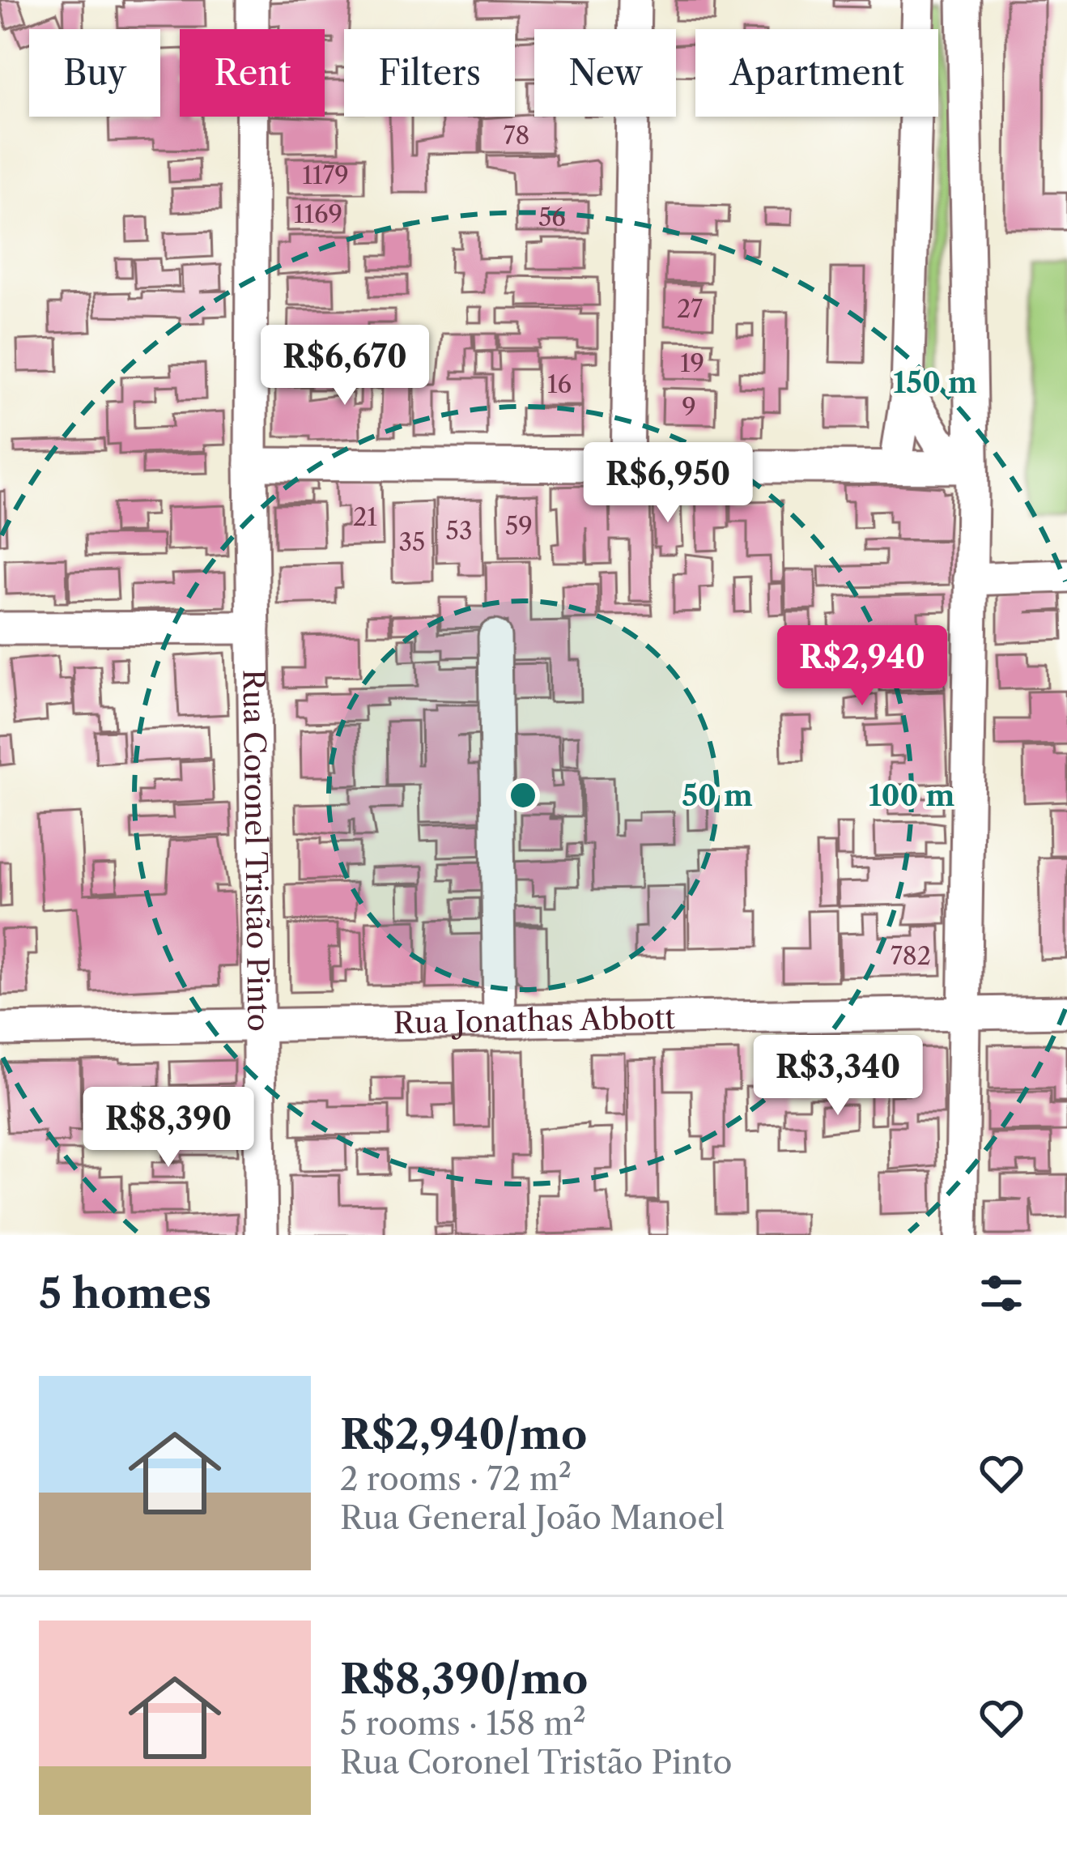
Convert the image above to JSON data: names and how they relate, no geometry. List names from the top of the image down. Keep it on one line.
{"streets":{"street":["Rua Coronel Tristão Pinto","Rua Jonathas Abbott"]},"crossings":[["Rua Coronel Tristão Pinto","Rua Jonathas Abbott"]],"house_numbers":["78","1179","1169","56","27","19","16","9","21","59","53","35","782"],"page":{"chip":["Buy","Rent","Filters","New","Apartment"],"price":["R$6,670","R$6,950","R$2,940","R$3,340","R$8,390"],"heading":"5 homes","list":[{"name":"R$2,940/mo","note":"2 rooms · 72 m² · Rua General João Manoel"},{"name":"R$8,390/mo","note":"5 rooms · 158 m² · Rua Coronel Tristão Pinto"}]},"rings":["150 m","50 m","100 m"]}
